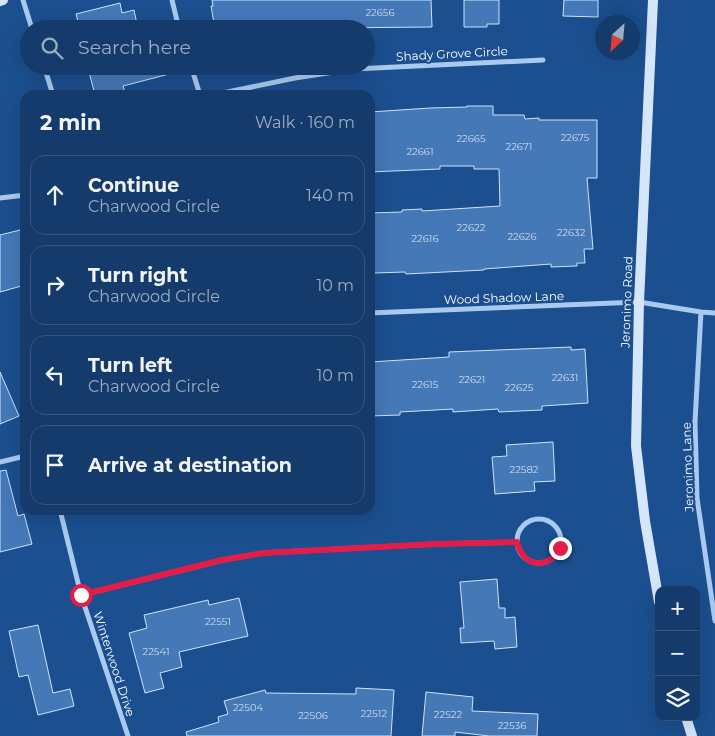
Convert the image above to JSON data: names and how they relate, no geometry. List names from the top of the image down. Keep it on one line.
{"streets":{"main road":["Jeronimo Road"],"street":["Shady Grove Circle","Wood Shadow Lane","Jeronimo Lane","Winterwood Drive"]},"crossings":[["Wood Shadow Lane","Jeronimo Road"],["Wood Shadow Lane","Jeronimo Lane"]],"house_numbers":["22656","22675","22665","22671","22661","22622","22632","22626","22616","22631","22621","22615","22625","22582","22551","22541","22504","22512","22522","22506","22536"],"north":"bottom left","page":{"search":"Search here","heading":["2 min","Walk · 160 m"],"list":[["Continue","Charwood Circle","140 m"],["Turn right","Charwood Circle","10 m"],["Turn left","Charwood Circle","10 m"],"Arrive at destination"],"map_buttons":["+","−"]}}
